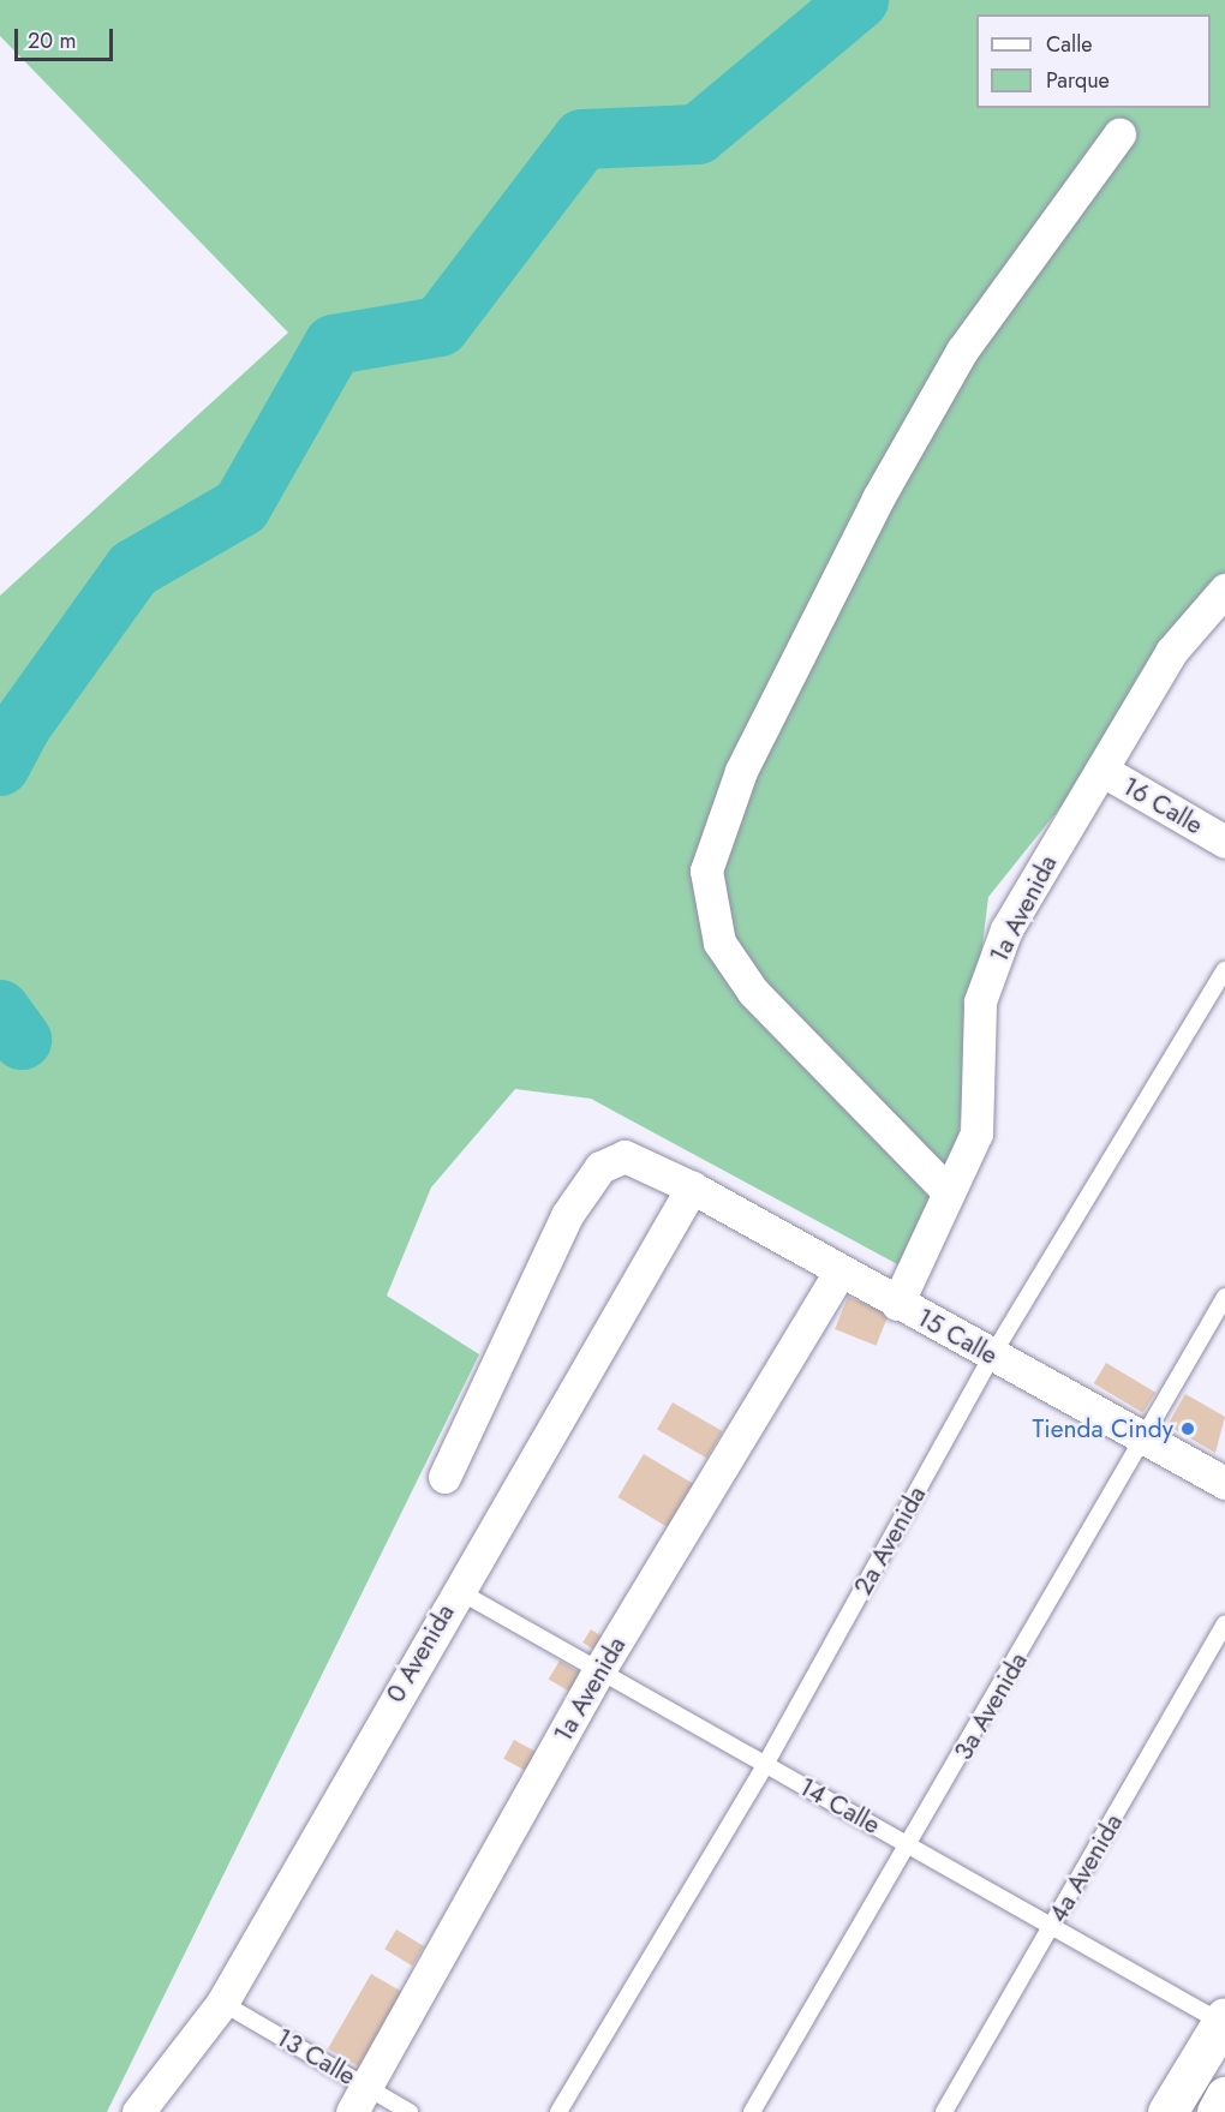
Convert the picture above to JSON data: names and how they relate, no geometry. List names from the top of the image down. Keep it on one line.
{"streets":{"street":["16 Calle","1a Avenida","15 Calle","0 Avenida"],"lane":["2a Avenida","3a Avenida","14 Calle","4a Avenida","13 Calle"]},"crossings":[["16 Calle","1a Avenida"],["1a Avenida","15 Calle"],["1a Avenida","14 Calle"],["1a Avenida","13 Calle"],["15 Calle","2a Avenida"],["15 Calle","0 Avenida"],["15 Calle","3a Avenida"],["2a Avenida","14 Calle"],["0 Avenida","14 Calle"],["0 Avenida","13 Calle"],["3a Avenida","14 Calle"],["14 Calle","4a Avenida"]],"places":["Tienda Cindy"],"legend":["Calle","Parque"],"scale_bar":"20 m"}
